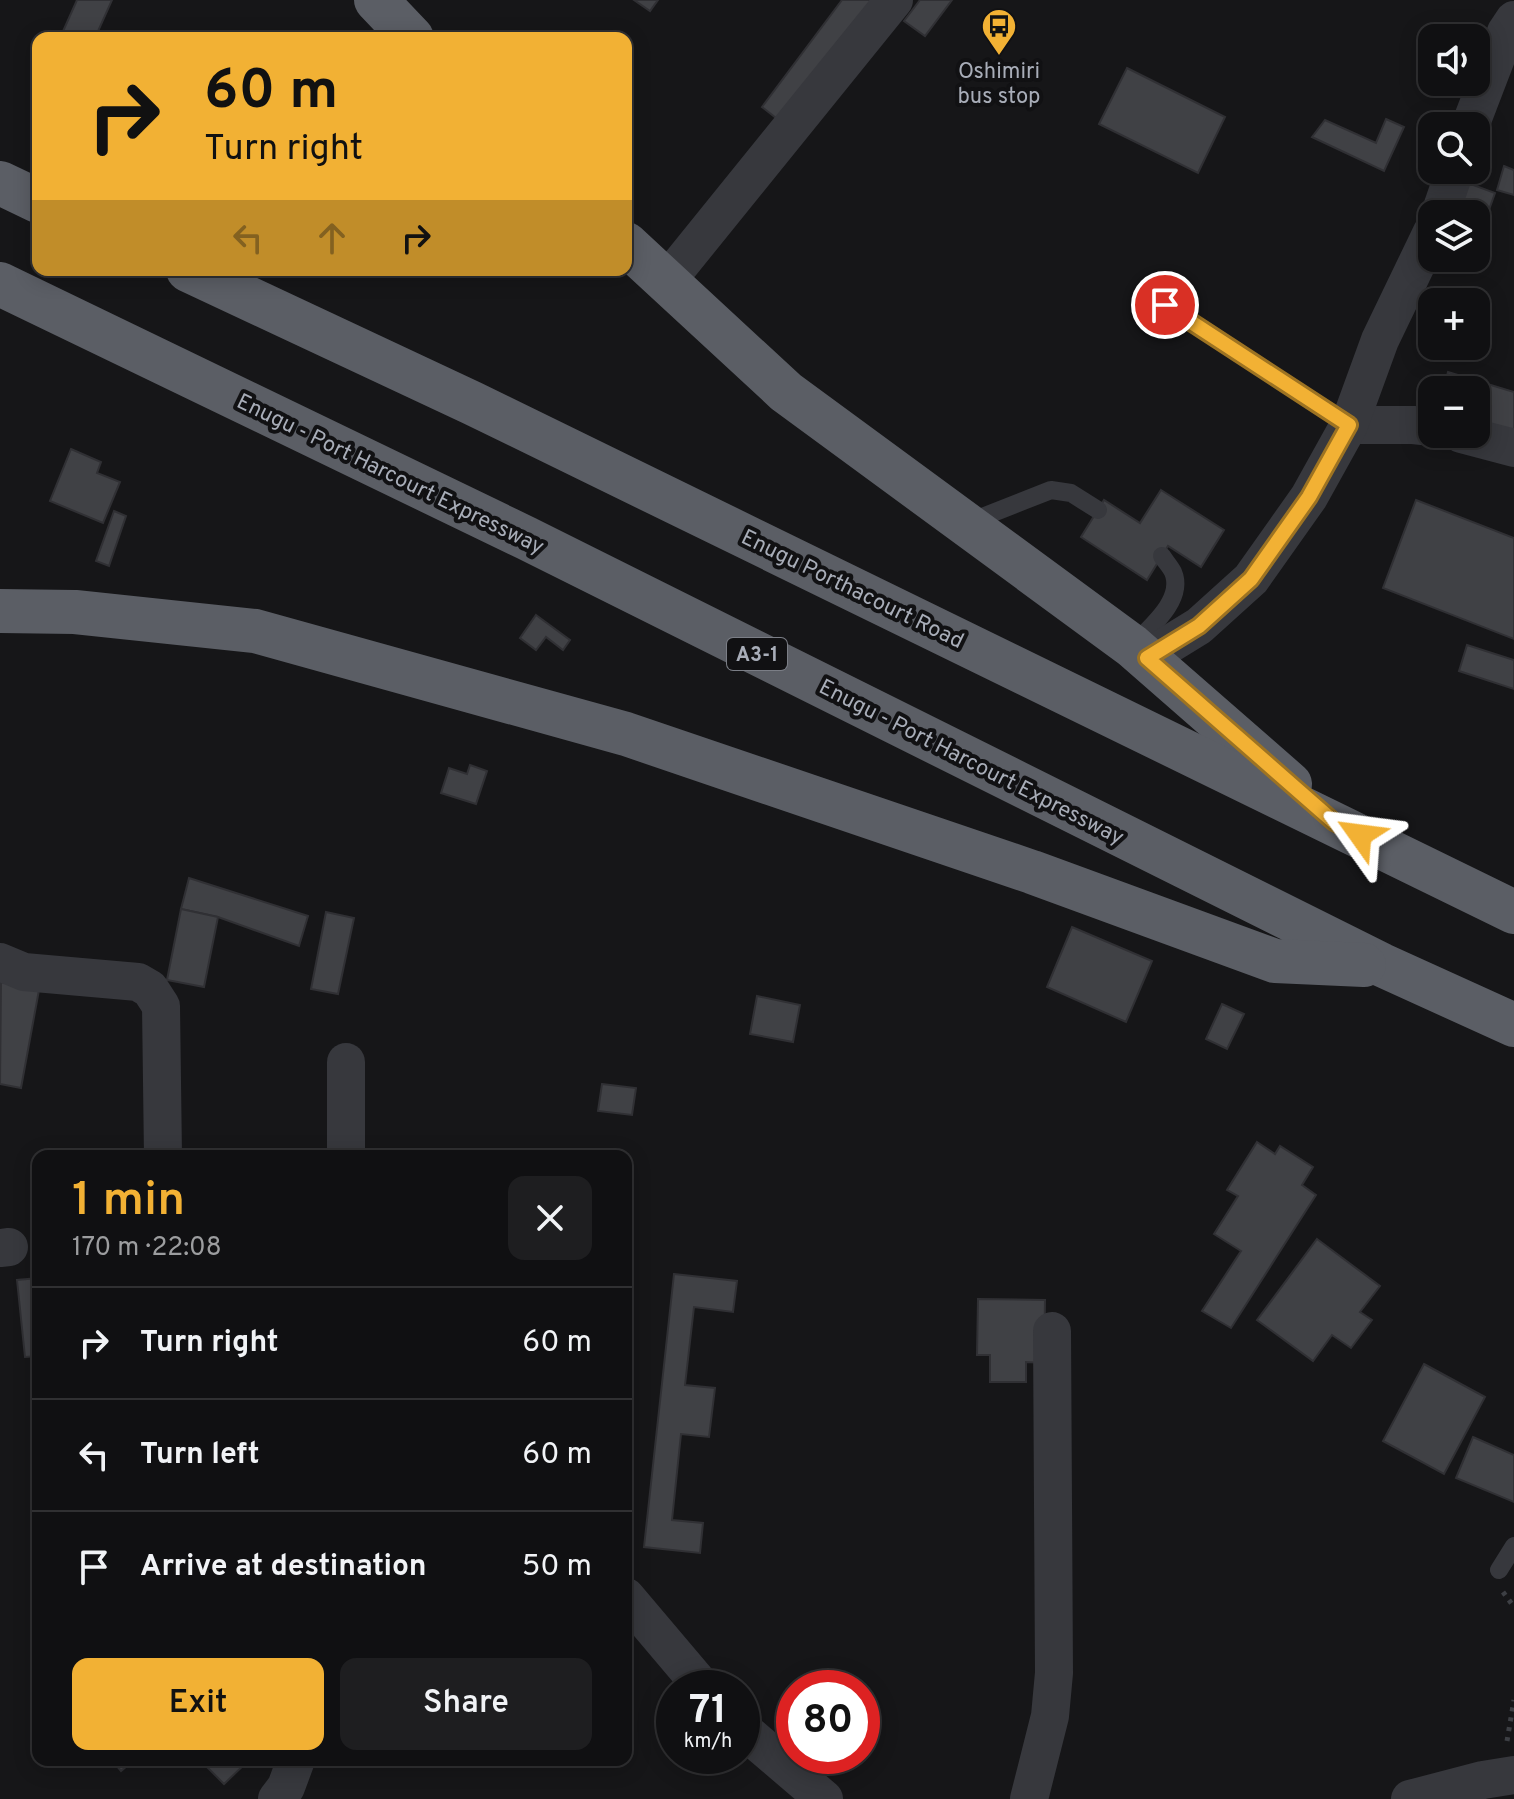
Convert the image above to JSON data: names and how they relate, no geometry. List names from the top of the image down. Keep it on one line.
{"streets":{"highway":["Enugu - Port Harcourt Expressway","Enugu Porthacourt Road","A3-1"]},"places":{"bus stop":["Oshimiri bus stop"]},"page":{"map_buttons":["+","−"],"turn":["60 m","Turn right"],"heading":["1 min","170 m · 22:08"],"list":[{"name":"Turn right","value":"60 m"},{"name":"Turn left","value":"60 m"},{"name":"Arrive at destination","value":"50 m"}],"buttons":["Exit","Share"],"speed":"71 km/h","limit":"80"}}
